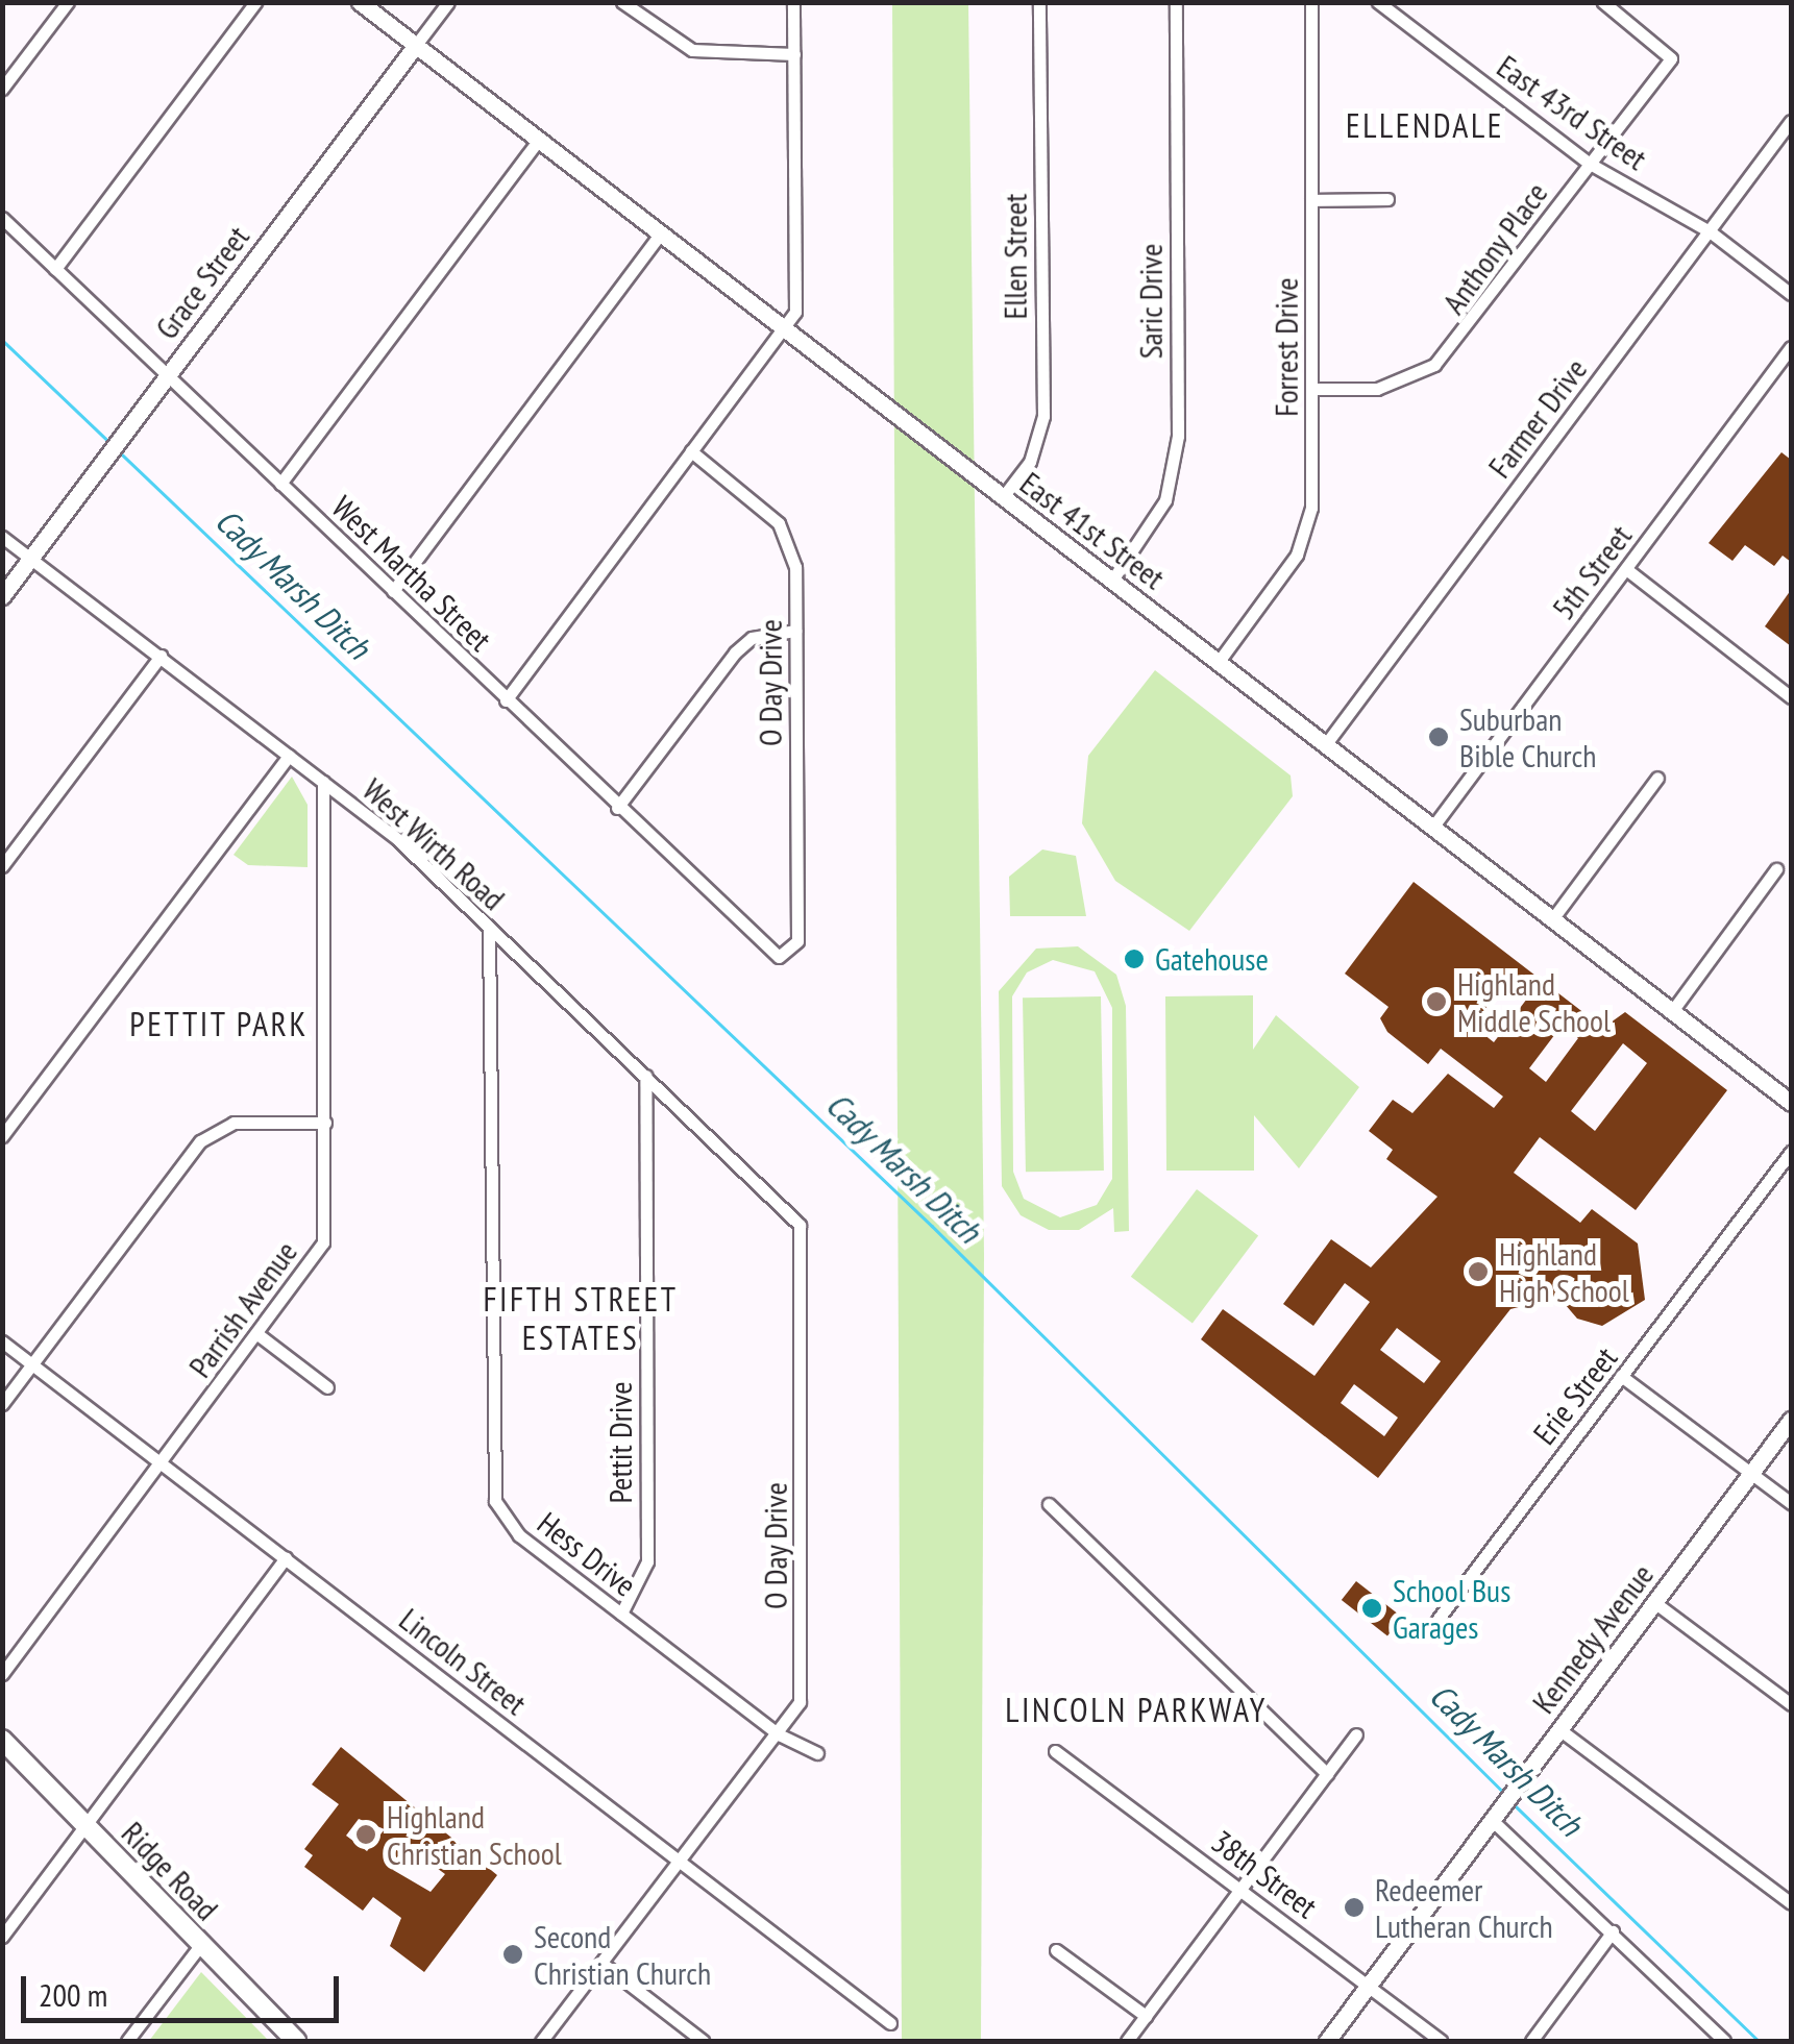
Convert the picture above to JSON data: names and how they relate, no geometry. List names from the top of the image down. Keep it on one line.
{"streets":{"main road":["Ridge Road"],"street":["East 43rd Street","Anthony Place","Ellen Street","Grace Street","Saric Drive","Forrest Drive","Farmer Drive","East 41st Street","5th Street","West Martha Street","O Day Drive","West Wirth Road","Parrish Avenue","Erie Street","Pettit Drive","Hess Drive","Kennedy Avenue","Lincoln Street","38th Street"]},"crossings":[["East 43rd Street","Anthony Place"],["East 43rd Street","Farmer Drive"],["Anthony Place","Forrest Drive"],["Ellen Street","East 41st Street"],["Grace Street","East 41st Street"],["Grace Street","West Martha Street"],["Grace Street","West Wirth Road"],["Saric Drive","East 41st Street"],["Forrest Drive","East 41st Street"],["Farmer Drive","East 41st Street"],["East 41st Street","5th Street"],["West Martha Street","O Day Drive"],["O Day Drive","West Wirth Road"],["O Day Drive","Hess Drive"],["O Day Drive","Lincoln Street"],["West Wirth Road","Parrish Avenue"],["West Wirth Road","Pettit Drive"],["West Wirth Road","Hess Drive"],["Parrish Avenue","Lincoln Street"],["Pettit Drive","Hess Drive"],["Kennedy Avenue","38th Street"]],"districts":["ELLENDALE","PETTIT PARK","FIFTH STREET ESTATES","LINCOLN PARKWAY"],"water":["Cady Marsh Ditch"],"places":["Suburban Bible Church","Gatehouse","Highland Middle School","Highland High School","School Bus Garages","Highland Christian School","Redeemer Lutheran Church","Second Christian Church"],"scale_bar":"200 m"}
